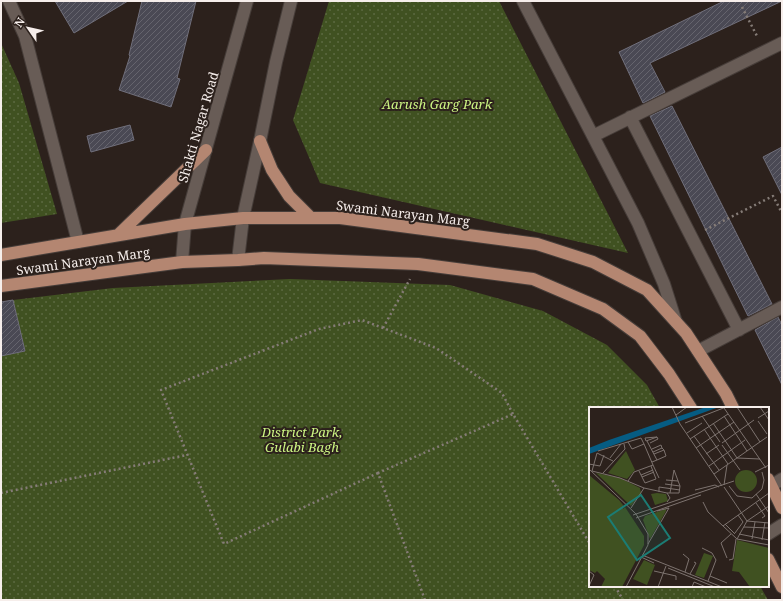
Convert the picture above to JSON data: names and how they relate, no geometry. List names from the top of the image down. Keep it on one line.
{"streets":{"main road":["Swami Narayan Marg"],"street":["Shakti Nagar Road"]},"crossings":[["Shakti Nagar Road","Swami Narayan Marg"]],"parks":["Aarush Garg Park","District Park, Gulabi Bagh"],"north":"top left"}
